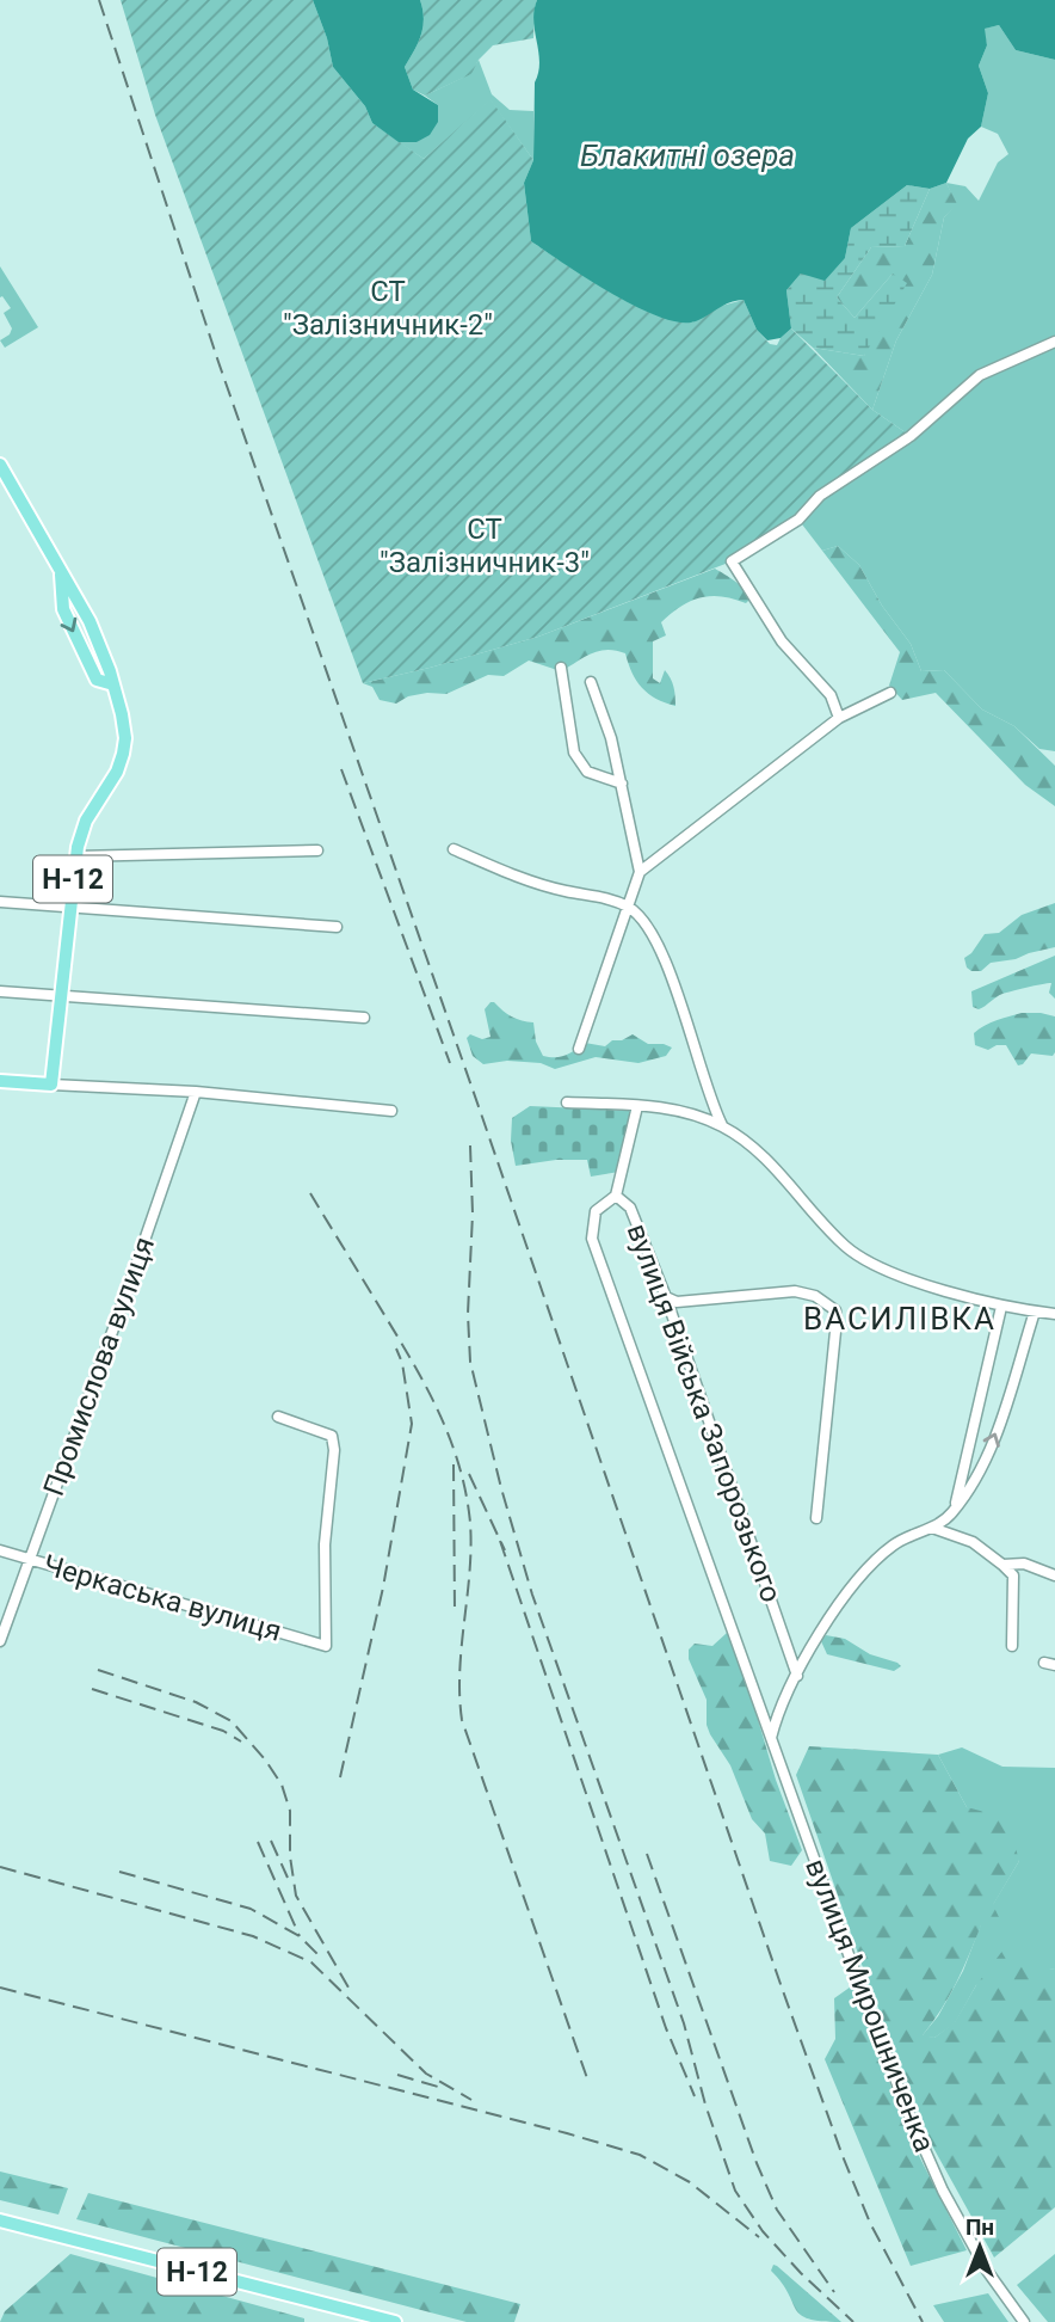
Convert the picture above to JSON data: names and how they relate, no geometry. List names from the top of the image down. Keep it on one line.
{"streets":{"main road":["Н-12"],"street":["Промислова вулиця","вулиця Війська Запорозького","Черкаська вулиця","вулиця Мирошниченка"]},"crossings":[["Промислова вулиця","Черкаська вулиця"],["вулиця Війська Запорозького","вулиця Мирошниченка"]],"districts":["ВАСИЛІВКА"],"water":["Блакитні озера"],"parks":["СТ \"Залізничник-2\"","СТ \"Залізничник-3\""],"north":"top"}
